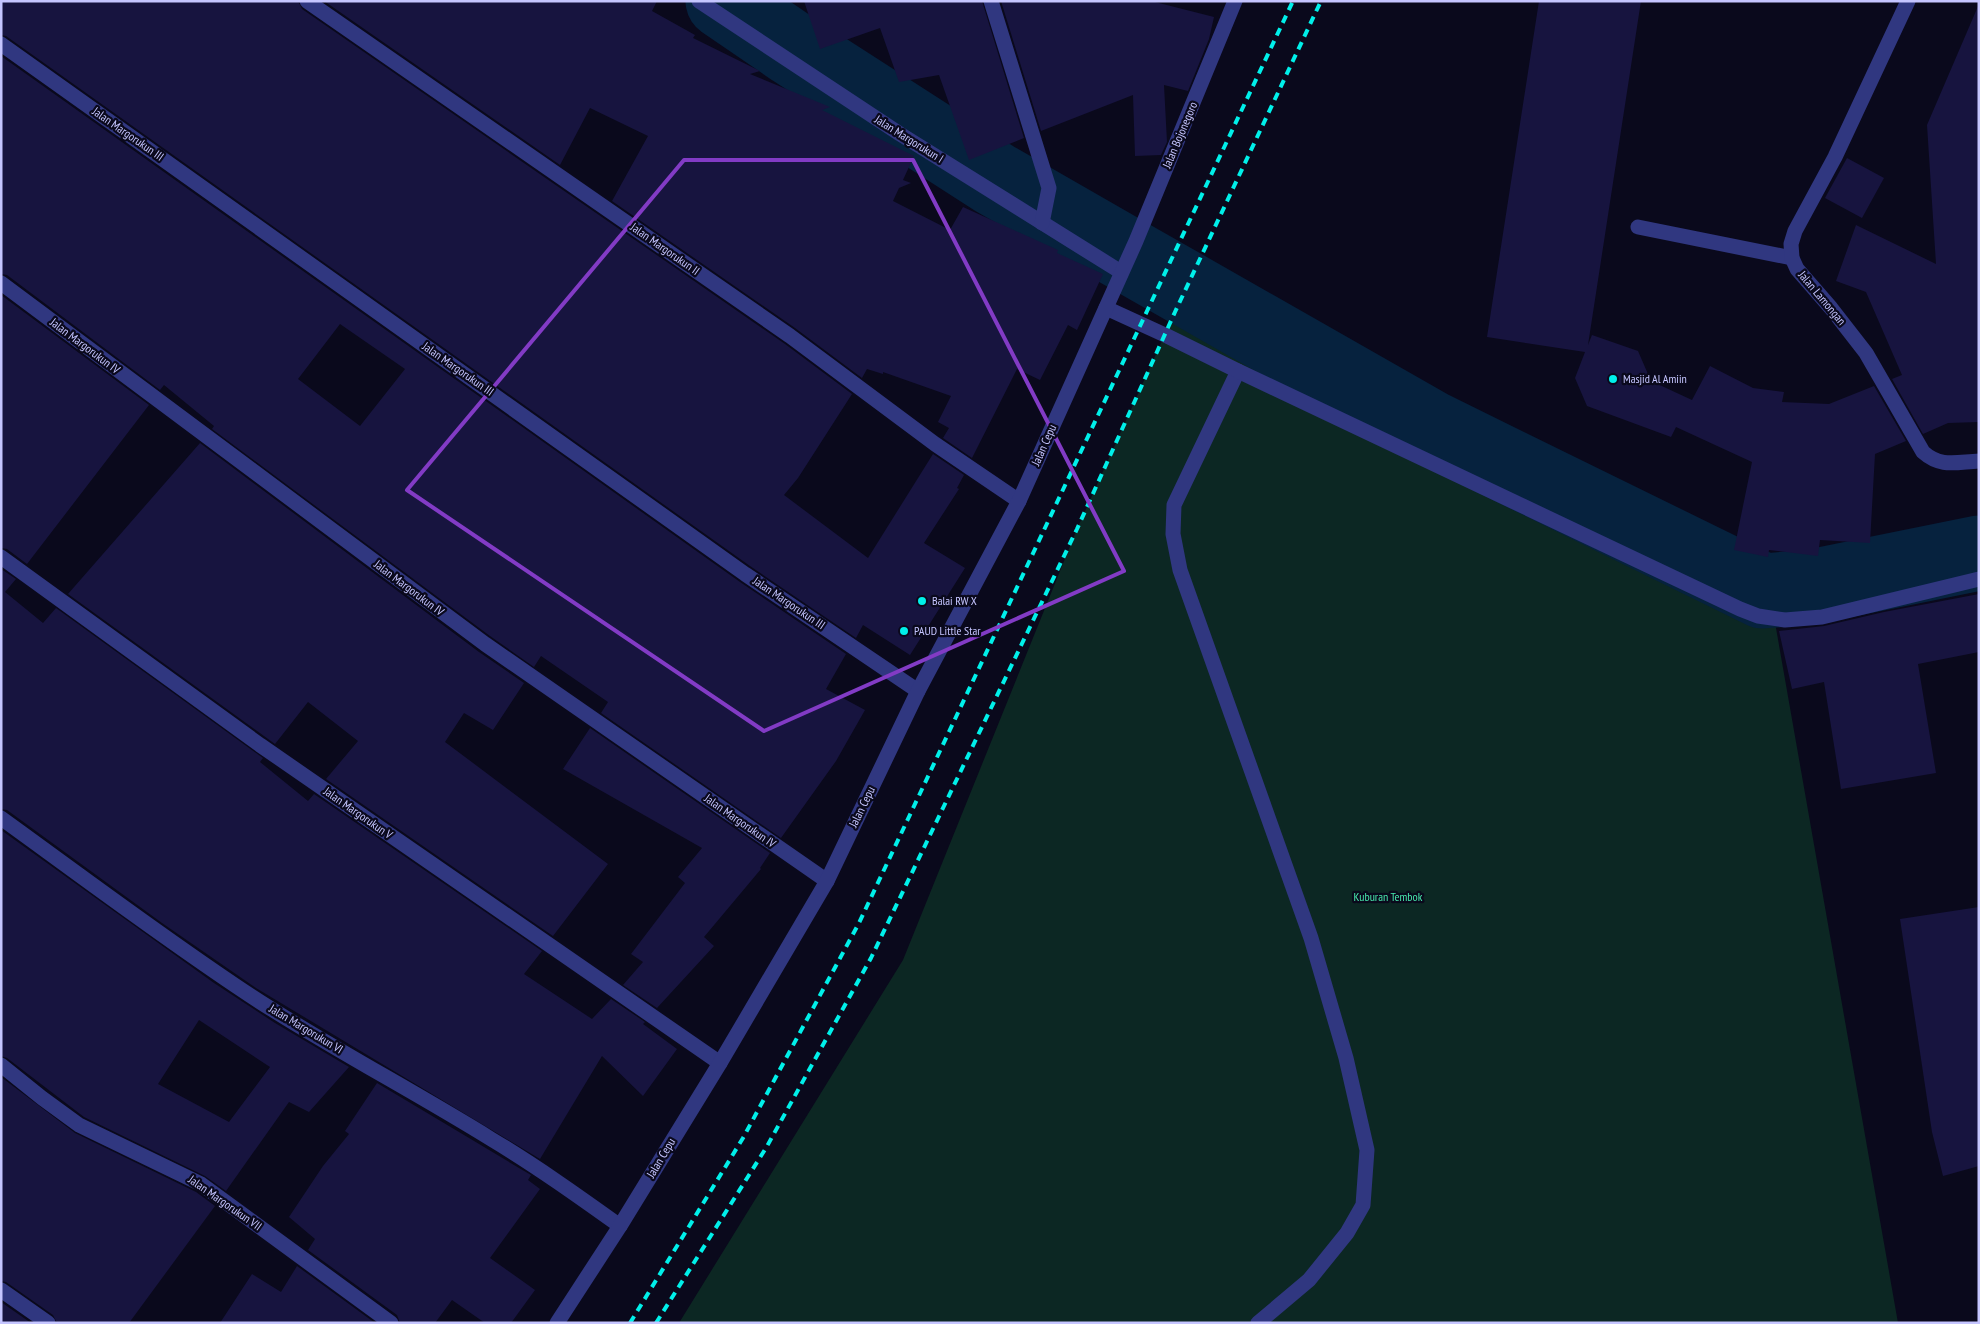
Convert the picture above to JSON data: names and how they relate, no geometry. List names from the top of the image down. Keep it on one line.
{"streets":{"street":["Jalan Margorukun III","Jalan Bojonegoro","Jalan Margorukun I","Jalan Margorukun II","Jalan Lamongan","Jalan Margorukun IV","Jalan Cepu","Jalan Margorukun V","Jalan Margorukun VI","Jalan Margorukun VII"]},"crossings":[["Jalan Margorukun III","Jalan Cepu"],["Jalan Bojonegoro","Jalan Margorukun I"],["Jalan Bojonegoro","Jalan Cepu"],["Jalan Margorukun I","Jalan Cepu"],["Jalan Margorukun II","Jalan Cepu"],["Jalan Margorukun IV","Jalan Cepu"],["Jalan Cepu","Jalan Margorukun V"],["Jalan Cepu","Jalan Margorukun VI"]],"parks":["Kuburan Tembok"],"places":["Masjid Al Amiin","Balai RW X","PAUD Little Star"]}
